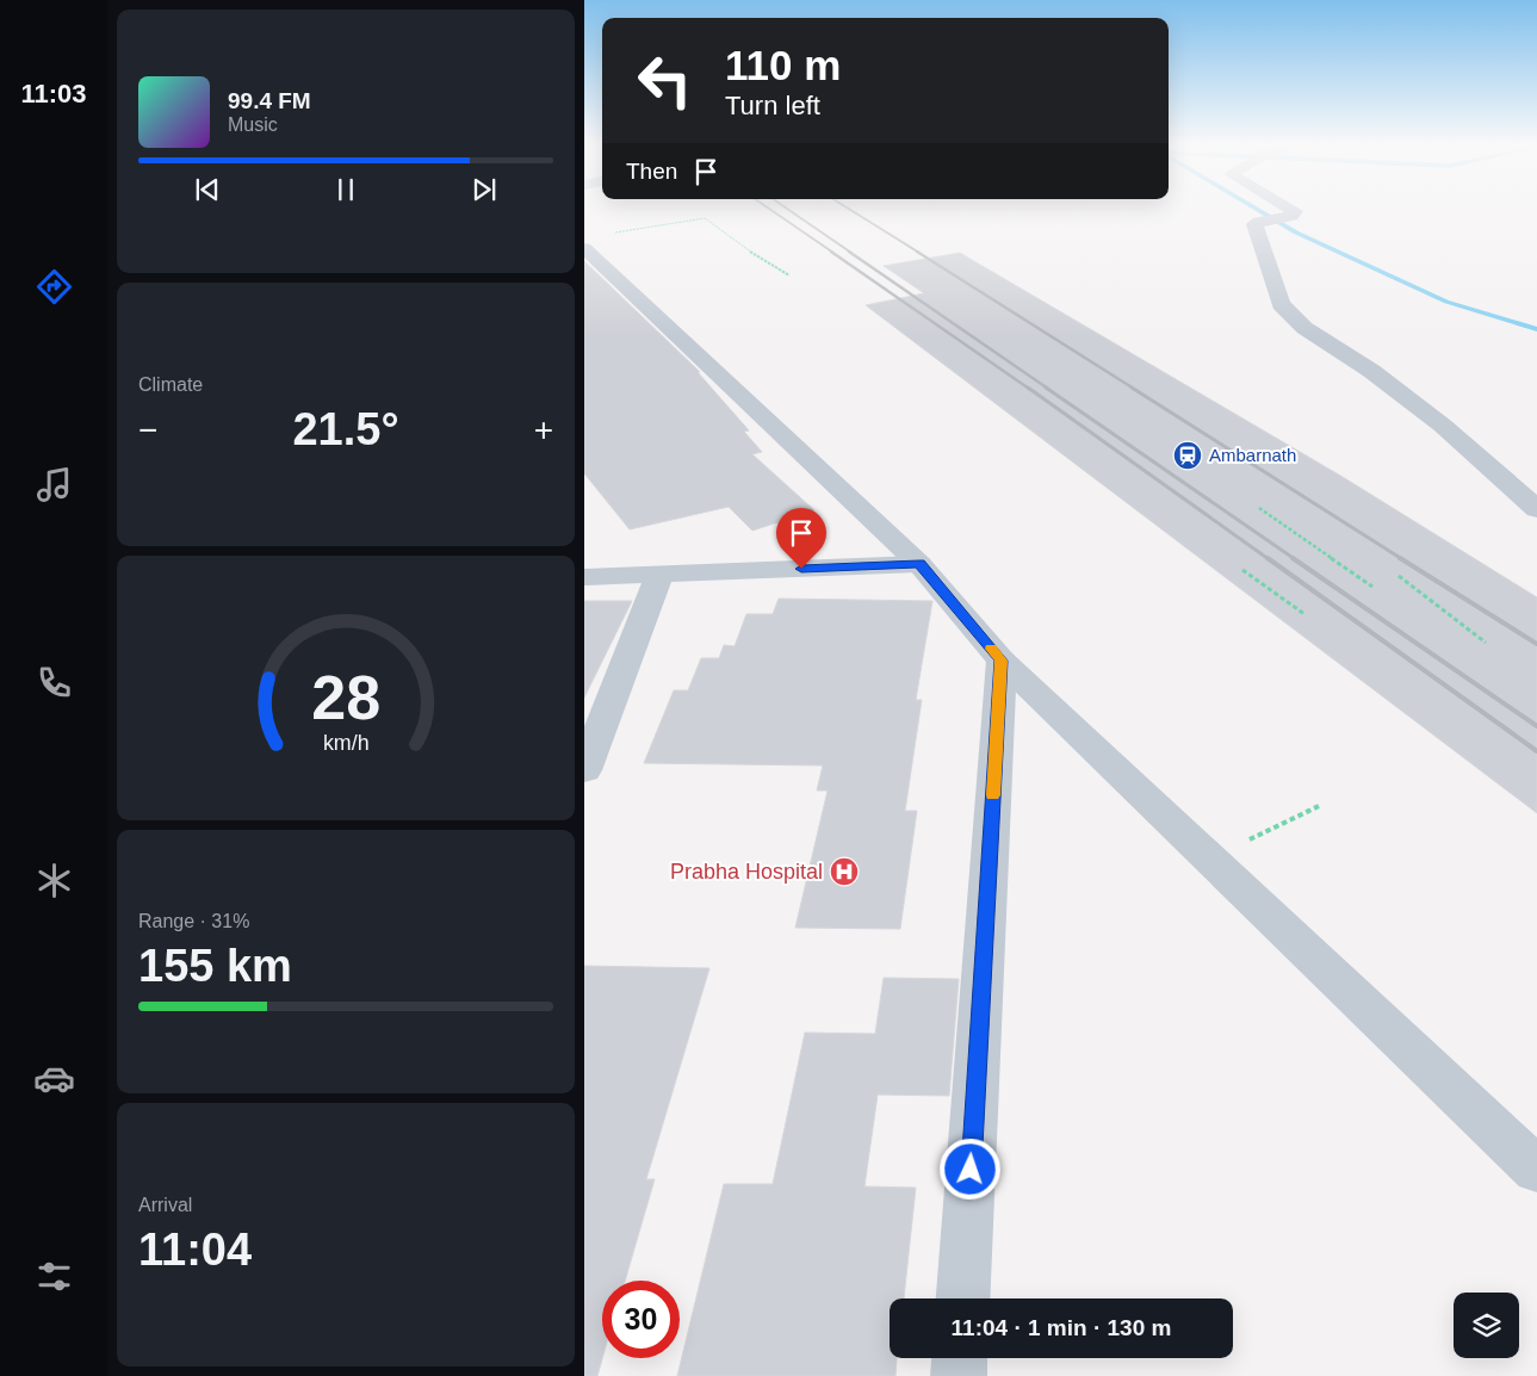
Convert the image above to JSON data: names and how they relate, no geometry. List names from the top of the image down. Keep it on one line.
{"places":{"station":["Ambarnath"],"hospital":["Prabha Hospital"]},"page":{"tabs":"11:03","turn":["110 m","Turn left"],"song":["99.4 FM","Music"],"then":"Then","tile":["Climate",["Range · 31%","155 km"],["Arrival","11:04"]],"heat":["−","21.5°","+"],"limit":"30","trip":"11:04 · 1 min · 130 m","gauge":["28","km/h"]}}
